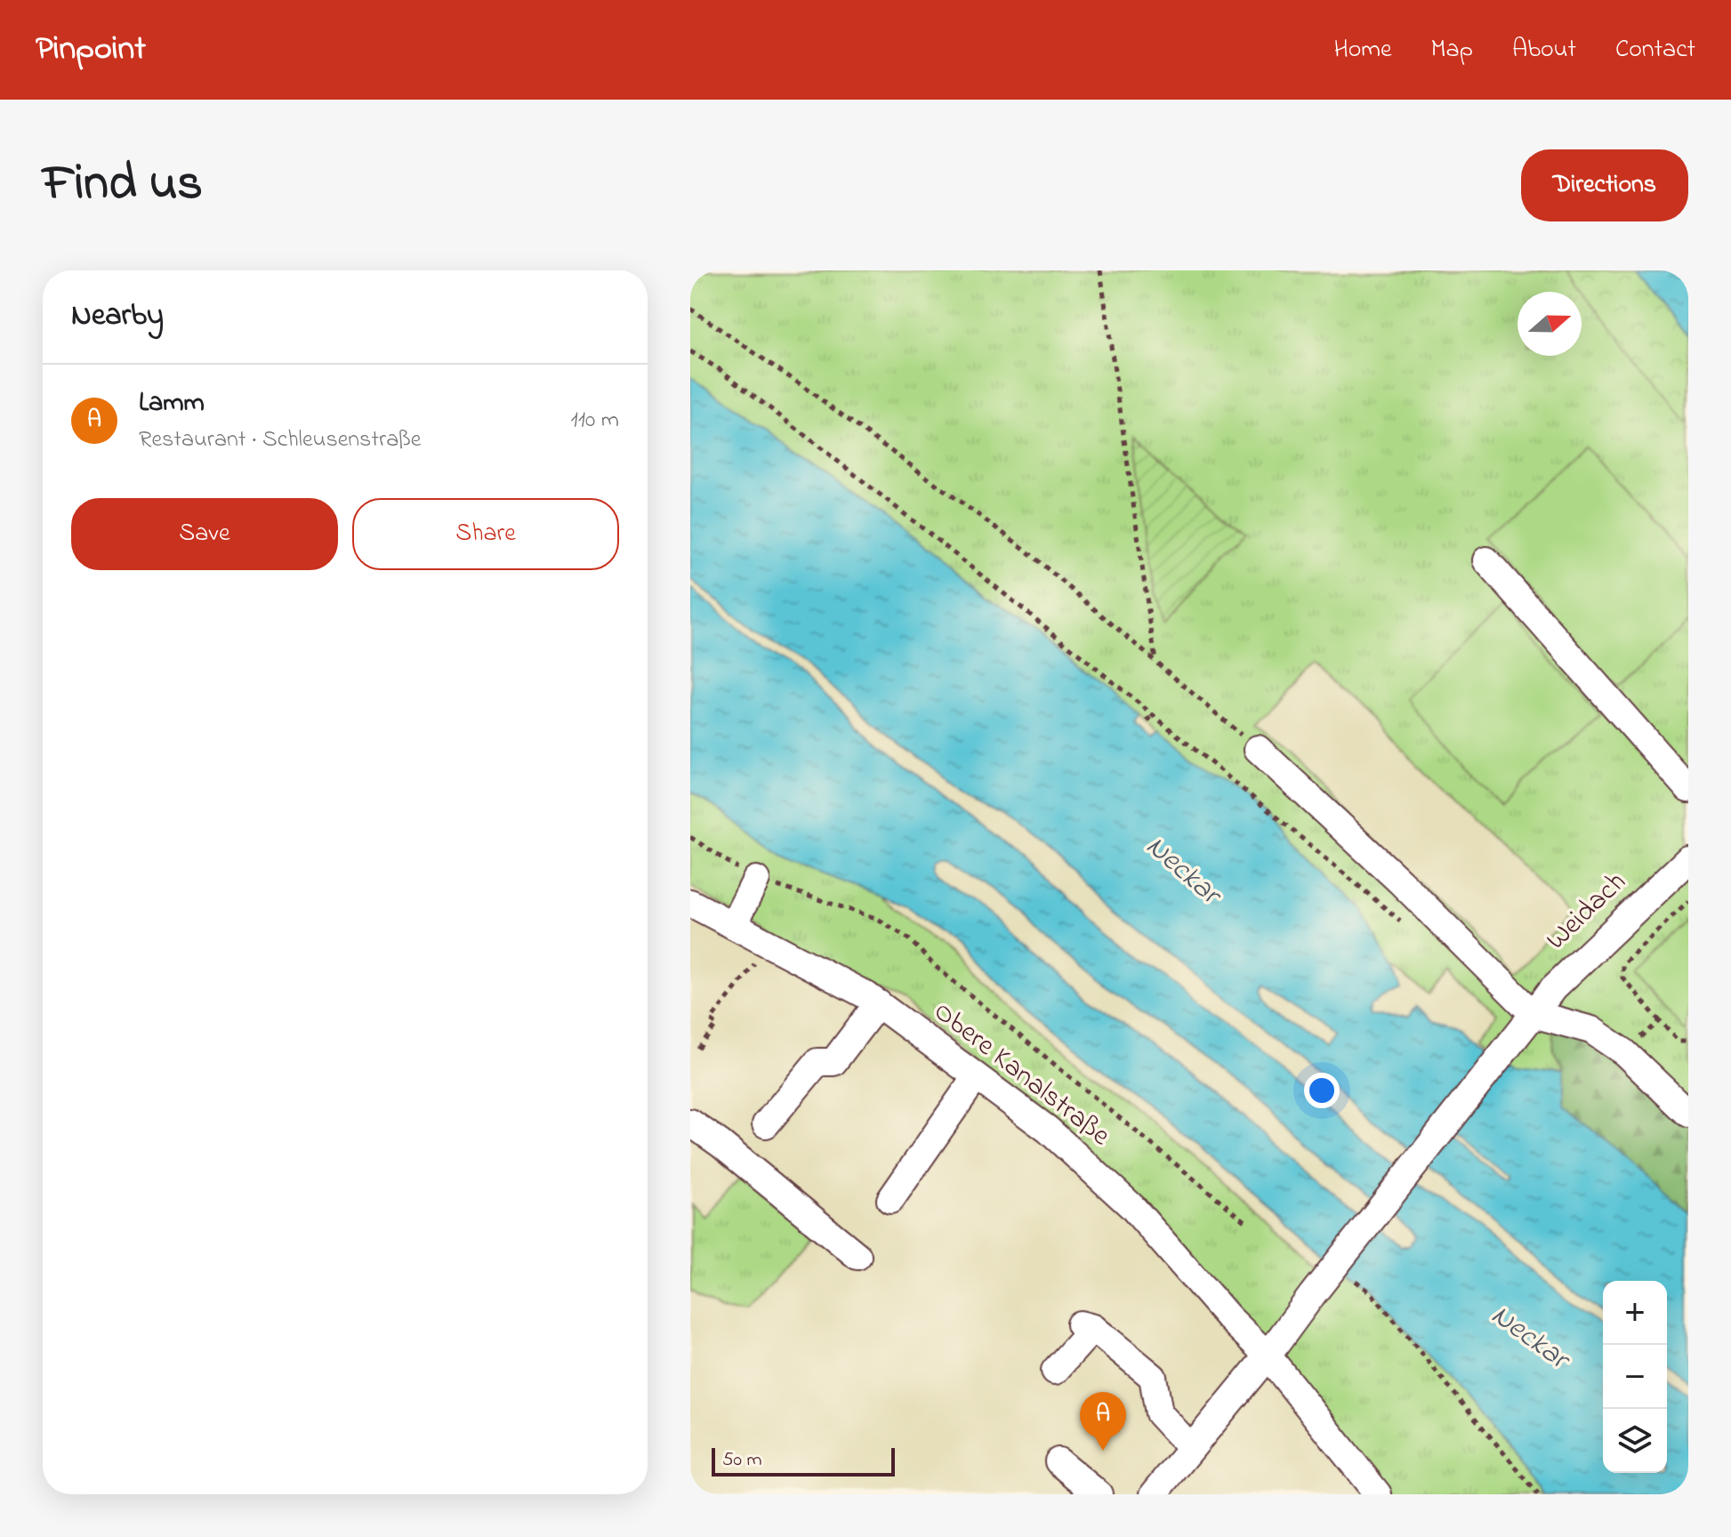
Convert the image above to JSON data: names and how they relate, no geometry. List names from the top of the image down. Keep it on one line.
{"streets":{"street":["Weidach","Obere Kanalstraße"]},"crossings":[["Weidach","Obere Kanalstraße"]],"water":["Neckar"],"scale_bar":"50 m","north":"right","page":{"header":"Pinpoint","nav":["Home","Map","About","Contact"],"title":"Find us","buttons":["Directions",["Save","Share"]],"heading":"Nearby","list":[{"mark":"A","name":"Lamm","note":"Restaurant · Schleusenstraße","value":"110 m"}],"map_buttons":["+","−"],"pins":"A","scale":"50 m"}}
